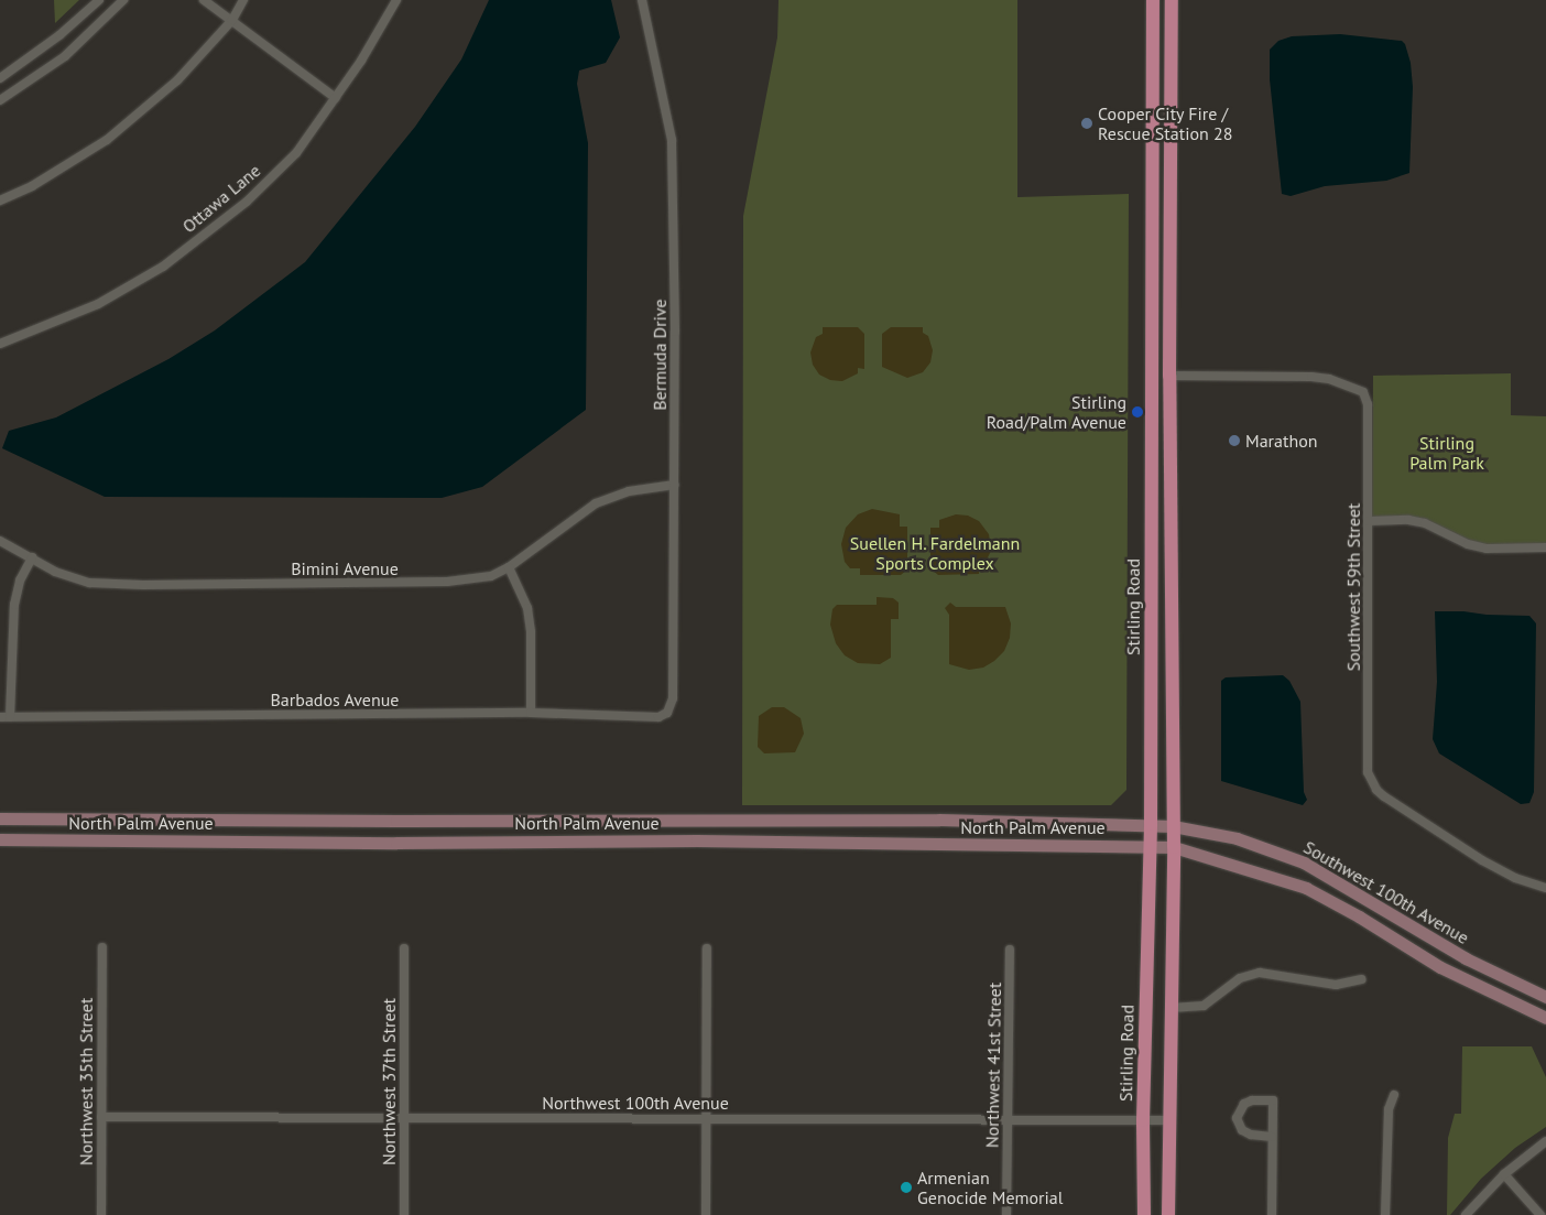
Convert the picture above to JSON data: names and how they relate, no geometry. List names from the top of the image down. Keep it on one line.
{"streets":{"main road":["Stirling Road","North Palm Avenue","Southwest 100th Avenue"],"street":["Ottawa Lane","Bermuda Drive","Bimini Avenue","Southwest 59th Street","Barbados Avenue","Northwest 41st Street","Northwest 35th Street","Northwest 37th Street","Northwest 100th Avenue"]},"crossings":[["Bermuda Drive","Bimini Avenue"],["Bermuda Drive","Barbados Avenue"],["Stirling Road","North Palm Avenue"],["Stirling Road","Northwest 100th Avenue"],["North Palm Avenue","Southwest 100th Avenue"],["Northwest 41st Street","Northwest 100th Avenue"],["Northwest 35th Street","Northwest 100th Avenue"],["Northwest 37th Street","Northwest 100th Avenue"]],"parks":["Stirling Palm Park","Suellen H. Fardelmann Sports Complex"],"places":["Cooper City Fire / Rescue Station 28","Stirling Road/Palm Avenue","Marathon","Armenian Genocide Memorial"]}
